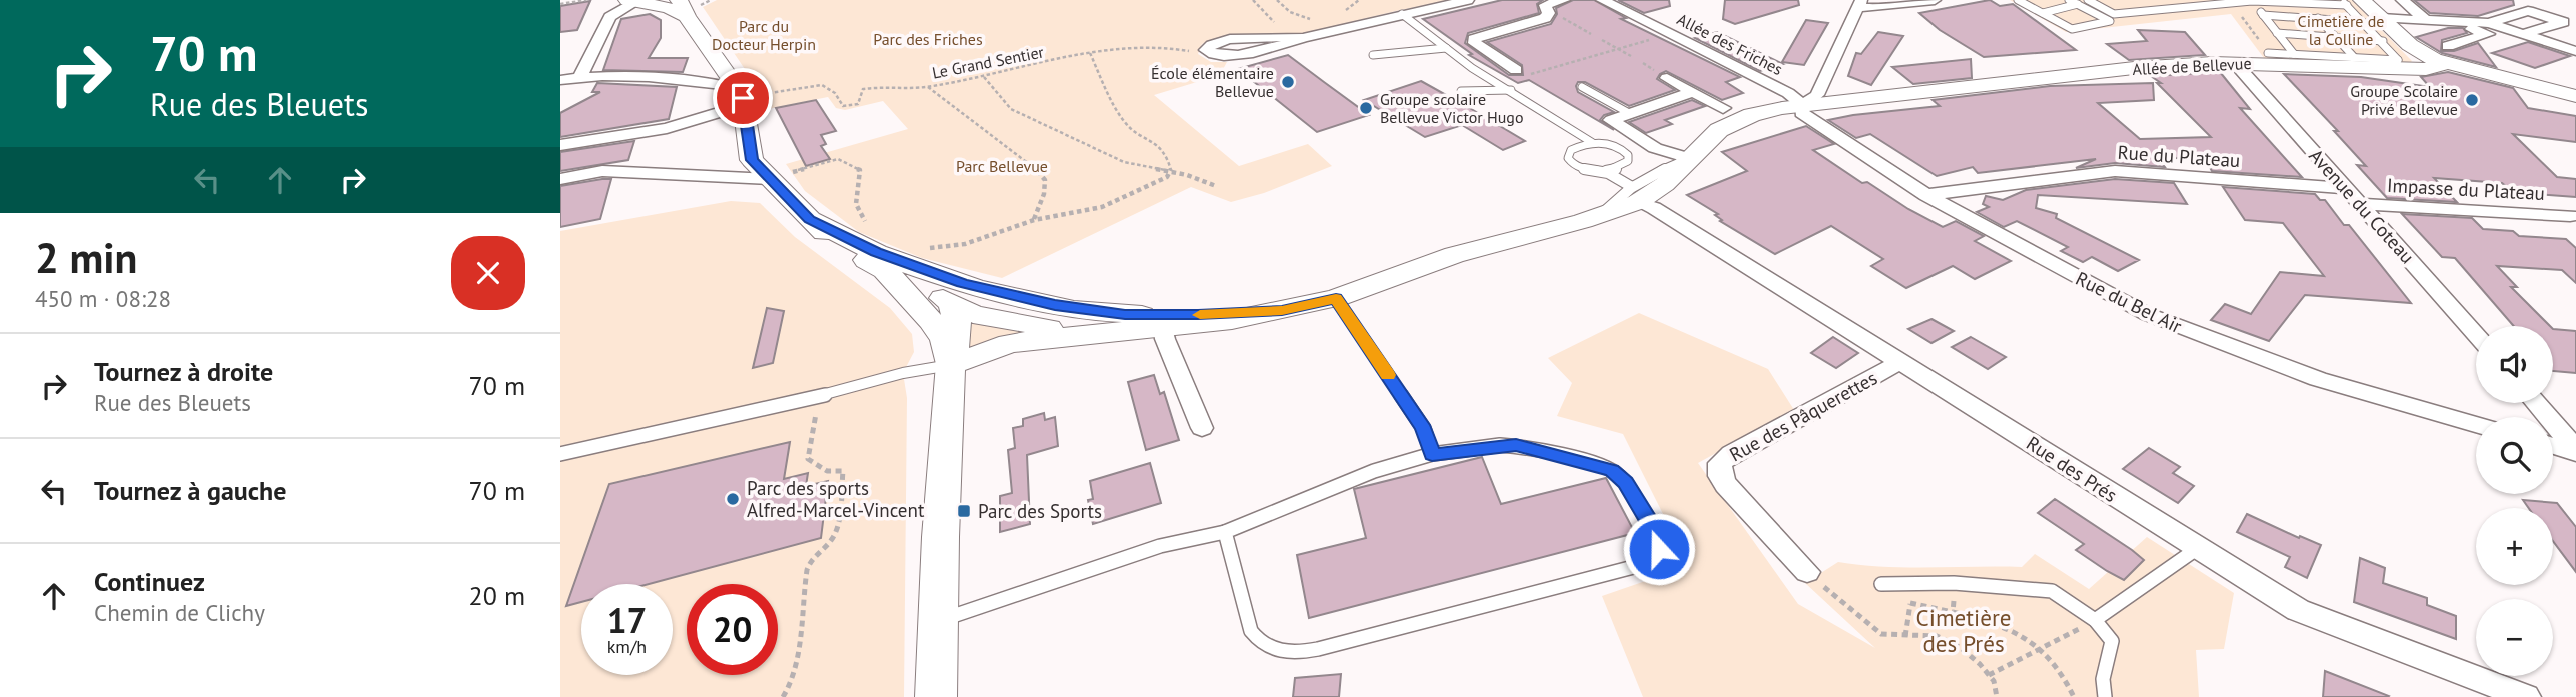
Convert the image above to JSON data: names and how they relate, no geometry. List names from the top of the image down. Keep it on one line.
{"streets":{"street":["Allée des Friches","Allée de Bellevue","Rue du Plateau","Impasse du Plateau","Avenue du Coteau","Rue du Bel Air","Rue des Pâquerettes","Rue des Prés"],"path":["Le Grand Sentier"]},"crossings":[["Allée des Friches","Allée de Bellevue"],["Allée des Friches","Rue du Bel Air"],["Allée de Bellevue","Avenue du Coteau"],["Allée de Bellevue","Rue du Bel Air"],["Allée de Bellevue","Rue des Prés"],["Rue du Plateau","Avenue du Coteau"],["Rue du Plateau","Rue du Bel Air"],["Impasse du Plateau","Avenue du Coteau"],["Rue des Pâquerettes","Rue des Prés"]],"parks":["Cimetière de la Colline","Parc du Docteur Herpin","Parc des Friches","Parc Bellevue","Cimetière des Prés"],"places":{"other":["École élémentaire Bellevue","Groupe Scolaire Privé Bellevue","Groupe scolaire Bellevue Victor Hugo","Parc des sports Alfred-Marcel-Vincent"],"transit":["Parc des Sports"]},"page":{"turn":["70 m","Rue des Bleuets"],"heading":["2 min","450 m · 08:28"],"map_buttons":["+","−"],"list":[{"name":"Tournez à droite","note":"Rue des Bleuets","value":"70 m"},{"name":"Tournez à gauche","value":"70 m"},{"name":"Continuez","note":"Chemin de Clichy","value":"20 m"}],"speed":"17 km/h","limit":"20"}}
